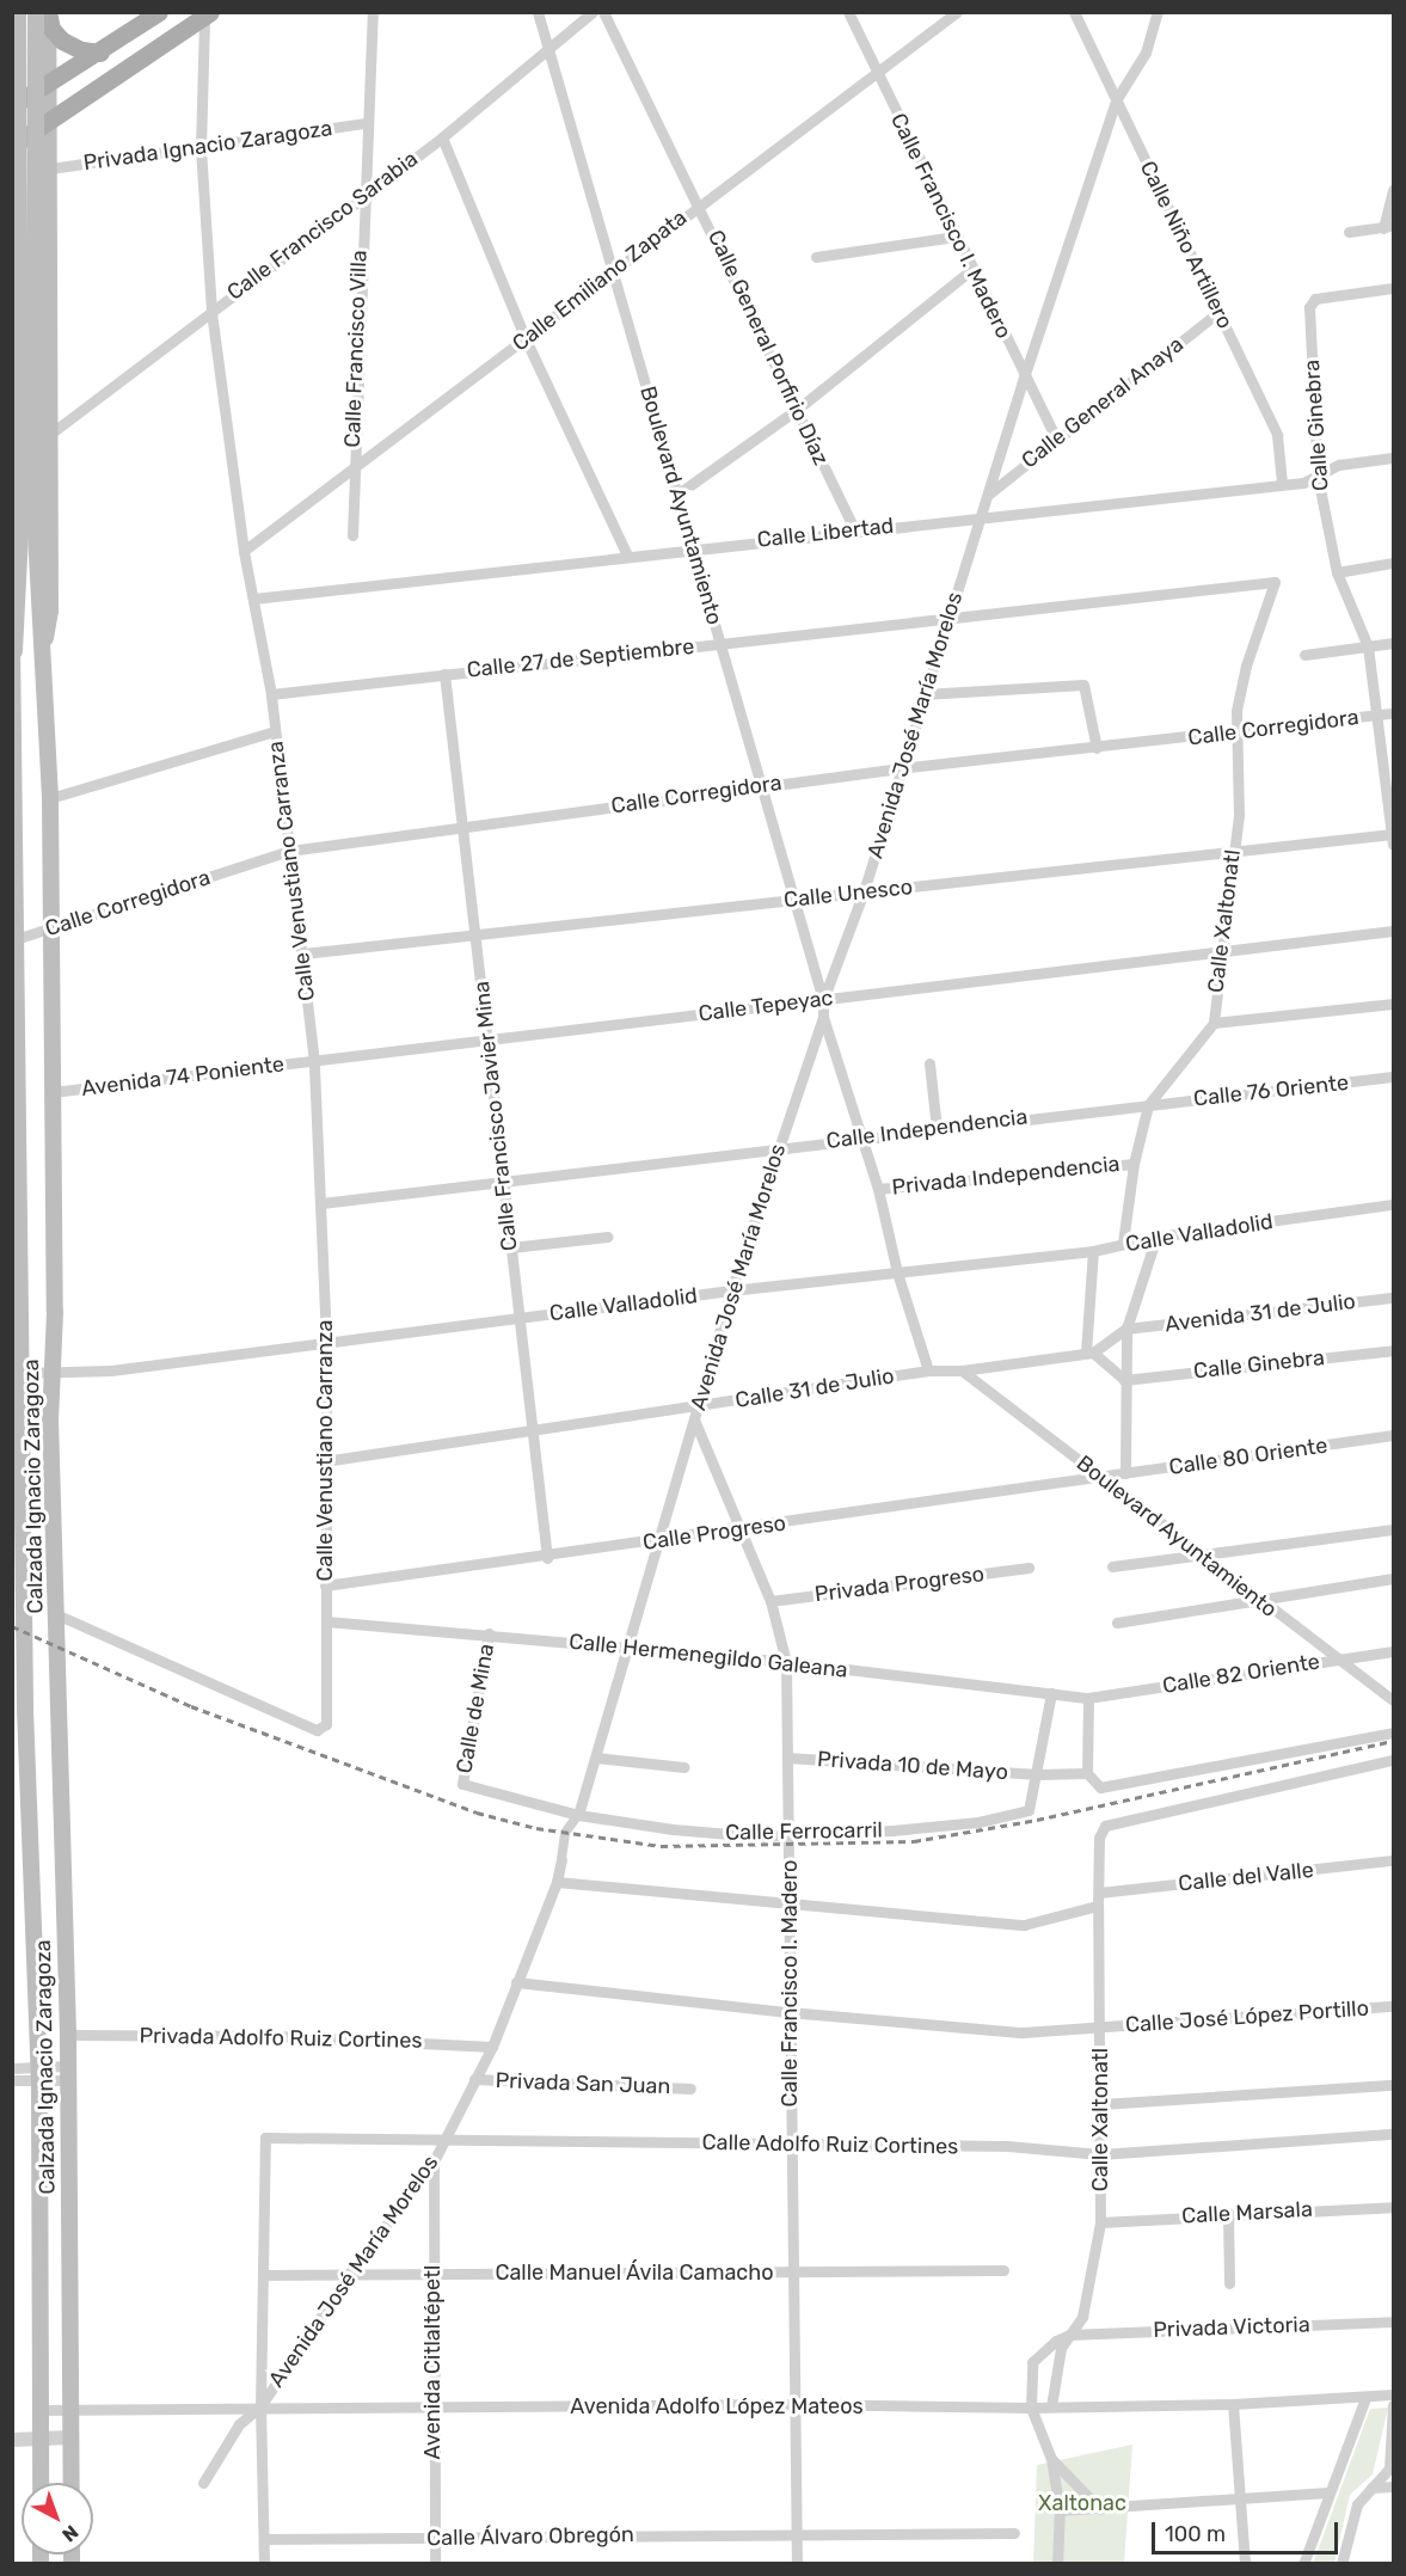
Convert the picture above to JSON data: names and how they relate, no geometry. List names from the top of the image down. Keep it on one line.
{"streets":{"main road":["Calzada Ignacio Zaragoza"],"street":["Privada Ignacio Zaragoza","Calle Francisco Sarabia","Calle Francisco I. Madero","Calle Niño Artillero","Calle Emiliano Zapata","Calle General Porfirio Díaz","Calle Francisco Villa","Calle General Anaya","Calle Ginebra","Boulevard Ayuntamiento","Calle Libertad","Calle 27 de Septiembre","Avenida José María Morelos","Calle Corregidora","Calle Venustiano Carranza","Calle Unesco","Calle Xaltonatl","Calle Tepeyac","Avenida 74 Poniente","Calle 76 Oriente","Calle Francisco Javier Mina","Calle Independencia","Privada Independencia","Calle Valladolid","Avenida 31 de Julio","Calle 31 de Julio","Calle 80 Oriente","Calle Progreso","Privada Progreso","Calle Hermenegildo Galeana","Calle 82 Oriente","Calle de Mina","Privada 10 de Mayo","Calle Ferrocarril","Calle del Valle","Calle José López Portillo","Privada Adolfo Ruiz Cortines","Privada San Juan","Calle Adolfo Ruiz Cortines","Calle Marsala","Calle Manuel Ávila Camacho","Privada Victoria","Avenida Citlaltépetl","Avenida Adolfo López Mateos","Calle Álvaro Obregón"]},"crossings":[["Privada Ignacio Zaragoza","Calle Francisco Villa"],["Privada Ignacio Zaragoza","Calle Venustiano Carranza"],["Privada Ignacio Zaragoza","Calzada Ignacio Zaragoza"],["Calle Francisco Sarabia","Calle Francisco Villa"],["Calle Francisco Sarabia","Boulevard Ayuntamiento"],["Calle Francisco Sarabia","Calle Venustiano Carranza"],["Calle Francisco Sarabia","Calzada Ignacio Zaragoza"],["Calle Francisco I. Madero","Calle Emiliano Zapata"],["Calle Francisco I. Madero","Calle General Anaya"],["Calle Francisco I. Madero","Avenida José María Morelos"],["Calle Francisco I. Madero","Calle 31 de Julio"],["Calle Francisco I. Madero","Calle Progreso"],["Calle Francisco I. Madero","Privada Progreso"],["Calle Francisco I. Madero","Calle Hermenegildo Galeana"],["Calle Francisco I. Madero","Privada 10 de Mayo"],["Calle Francisco I. Madero","Calle Ferrocarril"],["Calle Francisco I. Madero","Calle José López Portillo"],["Calle Francisco I. Madero","Calle Adolfo Ruiz Cortines"],["Calle Francisco I. Madero","Calle Manuel Ávila Camacho"],["Calle Francisco I. Madero","Avenida Adolfo López Mateos"],["Calle Francisco I. Madero","Calle Álvaro Obregón"],["Calle Niño Artillero","Calle General Anaya"],["Calle Niño Artillero","Calle Libertad"],["Calle Niño Artillero","Avenida José María Morelos"],["Calle Emiliano Zapata","Calle General Porfirio Díaz"],["Calle Emiliano Zapata","Calle Francisco Villa"],["Calle Emiliano Zapata","Boulevard Ayuntamiento"],["Calle Emiliano Zapata","Calle Venustiano Carranza"],["Calle General Porfirio Díaz","Calle Libertad"],["Calle General Anaya","Avenida José María Morelos"],["Calle Ginebra","Calle Libertad"],["Calle Ginebra","Calle Corregidora"],["Calle Ginebra","Calle Unesco"],["Boulevard Ayuntamiento","Calle Libertad"],["Boulevard Ayuntamiento","Calle 27 de Septiembre"],["Boulevard Ayuntamiento","Avenida José María Morelos"],["Boulevard Ayuntamiento","Calle Corregidora"],["Boulevard Ayuntamiento","Calle Unesco"],["Boulevard Ayuntamiento","Calle Tepeyac"],["Boulevard Ayuntamiento","Calle 31 de Julio"],["Boulevard Ayuntamiento","Calle 80 Oriente"],["Boulevard Ayuntamiento","Calle Progreso"],["Boulevard Ayuntamiento","Calle 82 Oriente"],["Calle Libertad","Avenida José María Morelos"],["Calle Libertad","Calle Venustiano Carranza"],["Calle 27 de Septiembre","Avenida José María Morelos"],["Calle 27 de Septiembre","Calle Venustiano Carranza"],["Calle 27 de Septiembre","Calle Xaltonatl"],["Calle 27 de Septiembre","Calle Francisco Javier Mina"],["Avenida José María Morelos","Calle Corregidora"],["Avenida José María Morelos","Calle Unesco"],["Avenida José María Morelos","Calle Tepeyac"],["Avenida José María Morelos","Calle Independencia"],["Avenida José María Morelos","Calle Valladolid"],["Avenida José María Morelos","Calle 31 de Julio"],["Avenida José María Morelos","Calle Progreso"],["Avenida José María Morelos","Calle Hermenegildo Galeana"],["Avenida José María Morelos","Calle Ferrocarril"],["Avenida José María Morelos","Calle José López Portillo"],["Avenida José María Morelos","Privada Adolfo Ruiz Cortines"],["Avenida José María Morelos","Privada San Juan"],["Avenida José María Morelos","Calle Adolfo Ruiz Cortines"],["Avenida José María Morelos","Calle Manuel Ávila Camacho"],["Avenida José María Morelos","Avenida Citlaltépetl"],["Avenida José María Morelos","Avenida Adolfo López Mateos"],["Calle Corregidora","Calle Venustiano Carranza"],["Calle Corregidora","Calle Xaltonatl"],["Calle Corregidora","Calle Francisco Javier Mina"],["Calle Corregidora","Calzada Ignacio Zaragoza"],["Calle Venustiano Carranza","Calle Unesco"],["Calle Venustiano Carranza","Calle Tepeyac"],["Calle Venustiano Carranza","Avenida 74 Poniente"],["Calle Venustiano Carranza","Calle Independencia"],["Calle Venustiano Carranza","Calle Valladolid"],["Calle Venustiano Carranza","Calle 31 de Julio"],["Calle Venustiano Carranza","Calzada Ignacio Zaragoza"],["Calle Venustiano Carranza","Calle Progreso"],["Calle Venustiano Carranza","Calle Hermenegildo Galeana"],["Calle Unesco","Calle Xaltonatl"],["Calle Unesco","Calle Francisco Javier Mina"],["Calle Xaltonatl","Calle Tepeyac"],["Calle Xaltonatl","Calle 76 Oriente"],["Calle Xaltonatl","Calle Independencia"],["Calle Xaltonatl","Privada Independencia"],["Calle Xaltonatl","Calle Valladolid"],["Calle Xaltonatl","Calle del Valle"],["Calle Xaltonatl","Calle José López Portillo"],["Calle Xaltonatl","Calle Adolfo Ruiz Cortines"],["Calle Xaltonatl","Calle Marsala"],["Calle Xaltonatl","Privada Victoria"],["Calle Xaltonatl","Avenida Adolfo López Mateos"],["Calle Tepeyac","Avenida 74 Poniente"],["Calle Tepeyac","Calle Francisco Javier Mina"],["Avenida 74 Poniente","Calzada Ignacio Zaragoza"],["Calle 76 Oriente","Calle Independencia"],["Calle Francisco Javier Mina","Calle Independencia"],["Calle Francisco Javier Mina","Calle Valladolid"],["Calle Francisco Javier Mina","Calle 31 de Julio"],["Calle Francisco Javier Mina","Calle Progreso"],["Calle Valladolid","Calzada Ignacio Zaragoza"],["Avenida 31 de Julio","Calle 31 de Julio"],["Calle 80 Oriente","Calle Progreso"],["Calzada Ignacio Zaragoza","Privada Adolfo Ruiz Cortines"],["Calzada Ignacio Zaragoza","Avenida Adolfo López Mateos"],["Calle Hermenegildo Galeana","Calle 82 Oriente"],["Calle Hermenegildo Galeana","Calle de Mina"],["Calle de Mina","Calle Ferrocarril"],["Privada 10 de Mayo","Calle Ferrocarril"],["Calle Adolfo Ruiz Cortines","Calle Manuel Ávila Camacho"],["Calle Manuel Ávila Camacho","Avenida Citlaltépetl"],["Avenida Citlaltépetl","Avenida Adolfo López Mateos"],["Avenida Citlaltépetl","Calle Álvaro Obregón"]],"parks":["Xaltonac"],"scale_bar":"100 m","north":"bottom right"}
